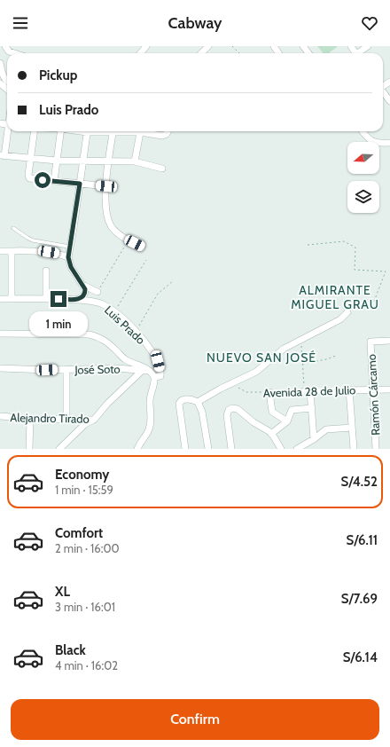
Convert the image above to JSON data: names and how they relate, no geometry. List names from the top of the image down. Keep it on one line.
{"streets":{"street":["Luis Prado","José Soto","Avenida 28 de Julio","Ramón Cárcamo","Alejandro Tirado"]},"crossings":[["Luis Prado","José Soto"],["José Soto","Alejandro Tirado"],["Avenida 28 de Julio","Ramón Cárcamo"]],"districts":["ALMIRANTE MIGUEL GRAU","NUEVO SAN JOSÉ"],"north":"left","page":{"header":"Cabway","banner":["Pickup","Luis Prado"],"bubble":"1 min","list":[{"name":"Economy","note":"1 min · 15:59","value":"S/4.52"},{"name":"Comfort","note":"2 min · 16:00","value":"S/6.11"},{"name":"XL","note":"3 min · 16:01","value":"S/7.69"},{"name":"Black","note":"4 min · 16:02","value":"S/6.14"}],"buttons":"Confirm"}}
